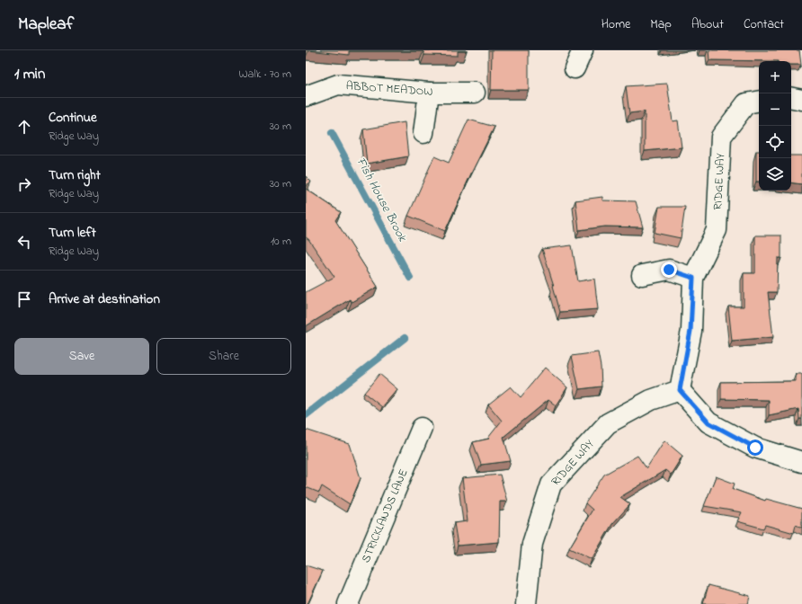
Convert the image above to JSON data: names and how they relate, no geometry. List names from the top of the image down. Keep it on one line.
{"streets":{"street":["ABBOT MEADOW","RIDGE WAY","STRICKLANDS LANE"]},"water":["Fish House Brook"],"page":{"header":"Mapleaf","nav":["Home","Map","About","Contact"],"heading":["1 min","Walk · 70 m"],"map_buttons":["+","−"],"list":[["Continue","Ridge Way","30 m"],["Turn right","Ridge Way","30 m"],["Turn left","Ridge Way","10 m"],"Arrive at destination"],"buttons":["Save","Share"]}}
